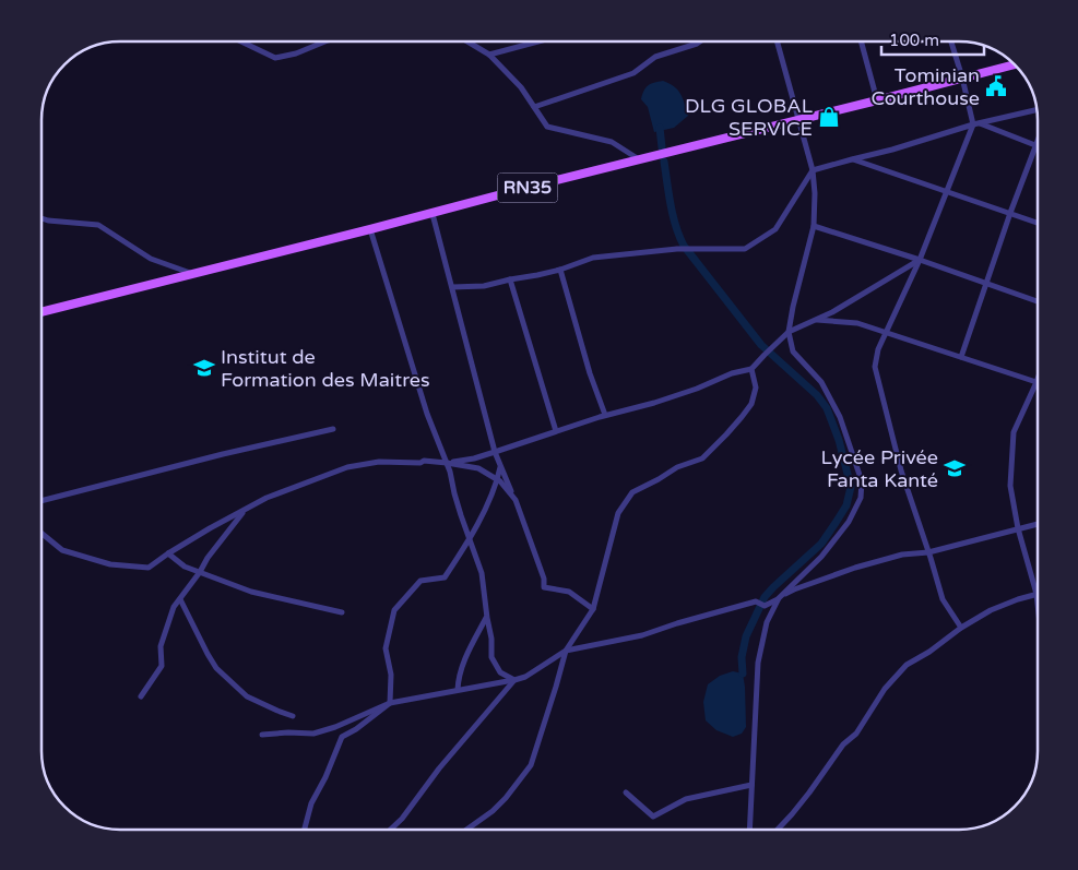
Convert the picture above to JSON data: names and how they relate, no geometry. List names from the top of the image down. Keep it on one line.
{"streets":{"main road":["RN35"]},"places":{"public building":["Tominian Courthouse"],"shop":["DLG GLOBAL SERVICE"],"school or university":["Institut de Formation des Maitres","Lycée Privée Fanta Kanté"]},"scale_bar":"100 m"}
